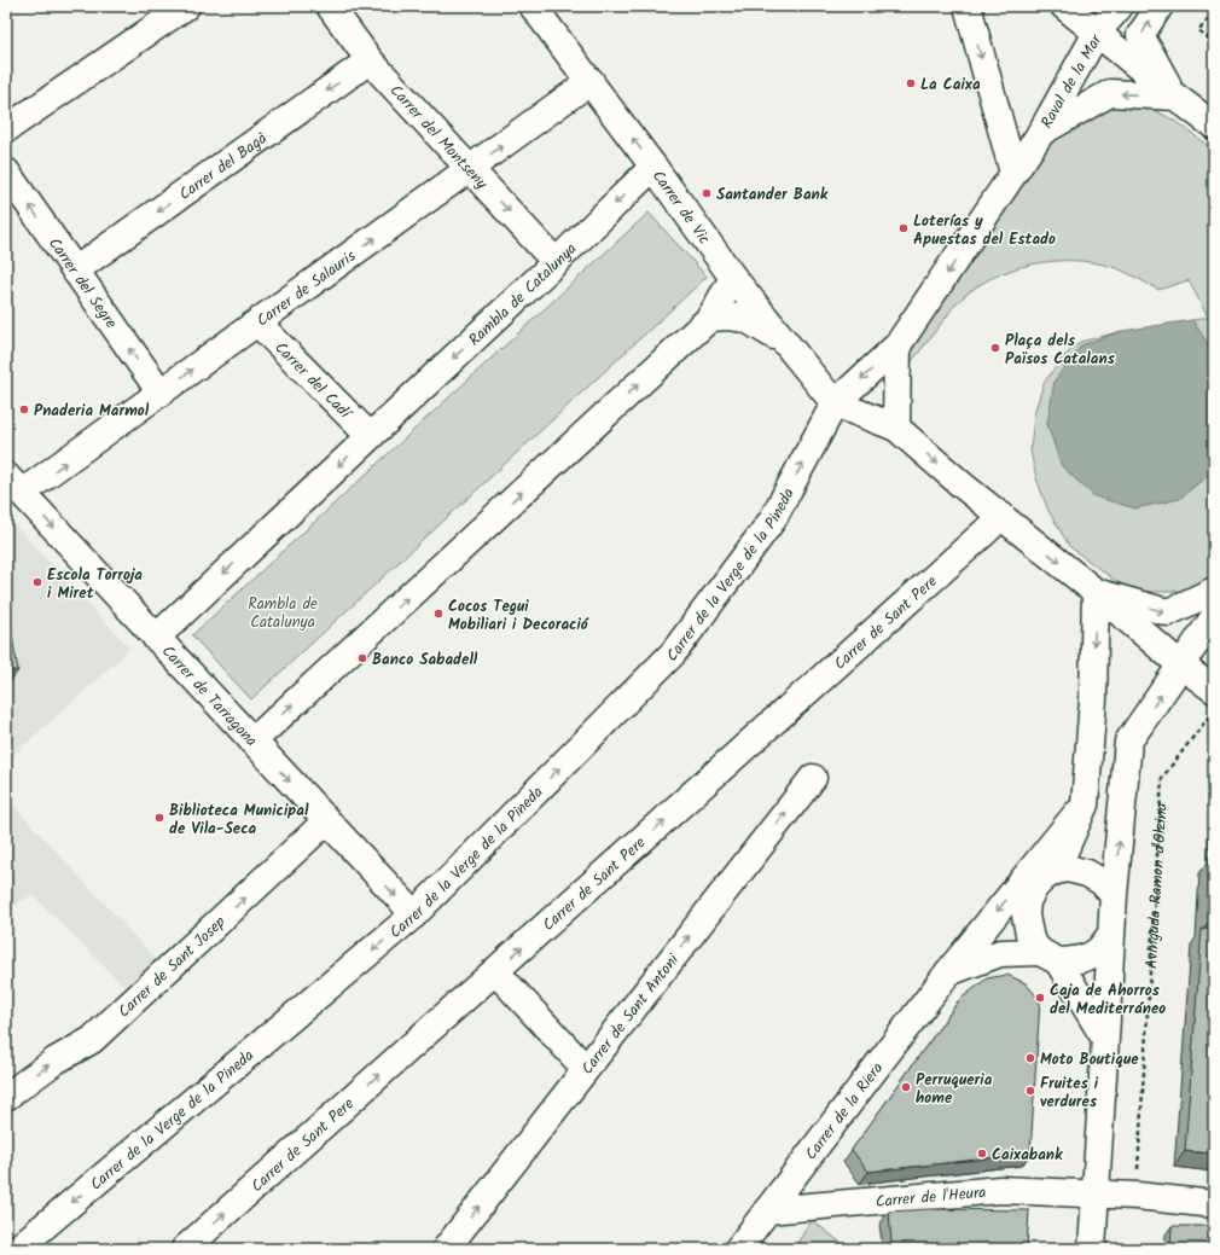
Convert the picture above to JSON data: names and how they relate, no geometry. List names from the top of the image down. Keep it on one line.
{"streets":{"street":["Raval de la Mar","Carrer del Montseny","Carrer del Bagà","Carrer de Vic","Carrer del Segre","Carrer de Salauris","Rambla de Catalunya","Carrer del Cadí","Carrer de la Verge de la Pineda","Carrer de Sant Pere","Carrer de Tarragona","Carrer de Sant Josep","Carrer de Sant Antoni","Carrer de la Riera","Carrer de l'Heura"],"path":["Avinguda Ramon d'Olzina"]},"crossings":[["Carrer del Montseny","Carrer del Bagà"],["Carrer del Montseny","Carrer de Salauris"],["Carrer del Montseny","Rambla de Catalunya"],["Carrer del Bagà","Carrer del Segre"],["Carrer de Vic","Carrer de Salauris"],["Carrer de Vic","Rambla de Catalunya"],["Carrer de Vic","Carrer de la Verge de la Pineda"],["Carrer del Segre","Carrer de Salauris"],["Carrer de Salauris","Carrer del Cadí"],["Carrer de Salauris","Carrer de Tarragona"],["Rambla de Catalunya","Carrer del Cadí"],["Rambla de Catalunya","Carrer de Tarragona"],["Carrer de la Verge de la Pineda","Carrer de Tarragona"],["Carrer de Tarragona","Carrer de Sant Josep"],["Avinguda Ramon d'Olzina","Carrer de l'Heura"],["Carrer de la Riera","Carrer de l'Heura"]],"one_way":["Carrer del Montseny","Carrer del Segre","Carrer de Salauris","Carrer de Sant Pere","Carrer de Tarragona","Carrer de Sant Josep","Carrer de Sant Antoni"],"parks":["Rambla de Catalunya"],"places":["La Caixa","Santander Bank","Loterías y Apuestas del Estado","Plaça dels Països Catalans","Pnaderia Marmol","Escola Torroja i Miret","Cocos Tegui Mobiliari i Decoració","Banco Sabadell","Biblioteca Municipal de Vila-Seca","Caja de Ahorros del Mediterráneo","Moto Boutique","Perruqueria home","Fruites i verdures","Caixabank"]}
